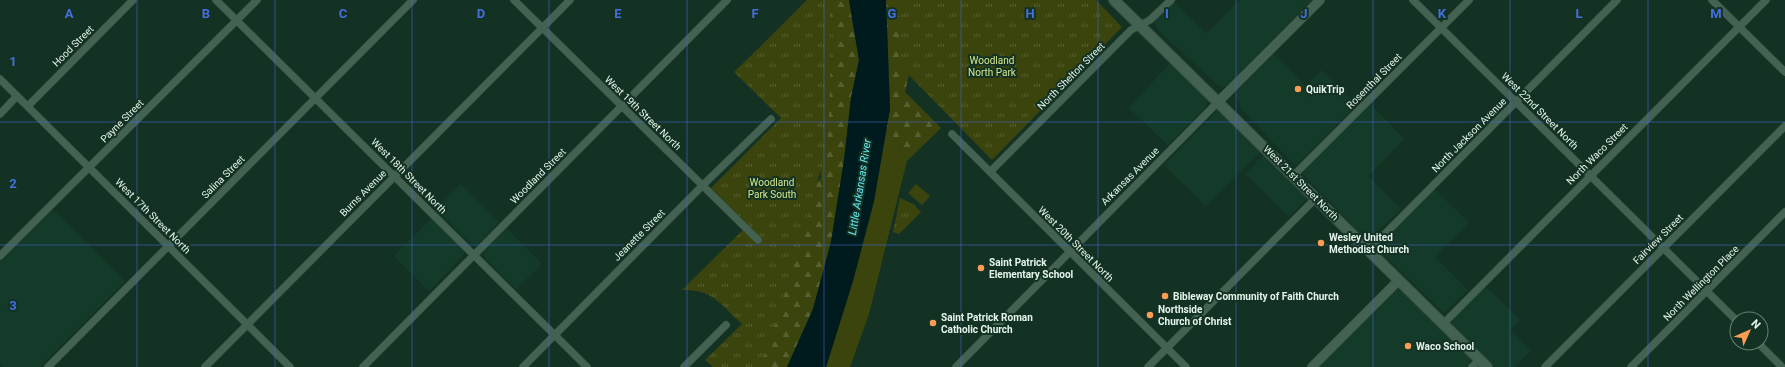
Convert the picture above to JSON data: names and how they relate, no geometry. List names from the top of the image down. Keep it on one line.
{"streets":{"main road":["West 21st Street North"],"street":["Hood Street","North Shelton Street","Rosenthal Street","West 22nd Street North","West 19th Street North","Payne Street","North Jackson Avenue","North Waco Street","West 18th Street North","Woodland Street","Arkansas Avenue","Salina Street","Burns Avenue","West 17th Street North","Jeanette Street","Fairview Street","West 20th Street North","North Wellington Place"]},"crossings":[["Hood Street","West 17th Street North"],["North Shelton Street","West 21st Street North"],["North Shelton Street","West 20th Street North"],["Rosenthal Street","West 22nd Street North"],["Rosenthal Street","West 21st Street North"],["West 22nd Street North","North Jackson Avenue"],["West 22nd Street North","North Waco Street"],["West 22nd Street North","Fairview Street"],["West 22nd Street North","North Wellington Place"],["West 19th Street North","Woodland Street"],["West 19th Street North","Burns Avenue"],["West 19th Street North","Jeanette Street"],["Payne Street","West 18th Street North"],["Payne Street","West 17th Street North"],["North Jackson Avenue","West 21st Street North"],["North Waco Street","West 21st Street North"],["West 18th Street North","Woodland Street"],["West 18th Street North","Salina Street"],["West 18th Street North","Burns Avenue"],["West 18th Street North","Jeanette Street"],["Arkansas Avenue","West 21st Street North"],["Arkansas Avenue","West 20th Street North"],["Salina Street","West 17th Street North"],["Burns Avenue","West 17th Street North"]],"water":["Little Arkansas River"],"parks":["Woodland North Park","Woodland Park South"],"places":["QuikTrip","Wesley United Methodist Church","Saint Patrick Elementary School","Bibleway Community of Faith Church","Northside Church of Christ","Saint Patrick Roman Catholic Church","Waco School"],"north":"top right","grid":{"columns":["A","B","C","D","E","F","G","H","I","J","K","L","M"],"rows":["1","2","3"]}}
